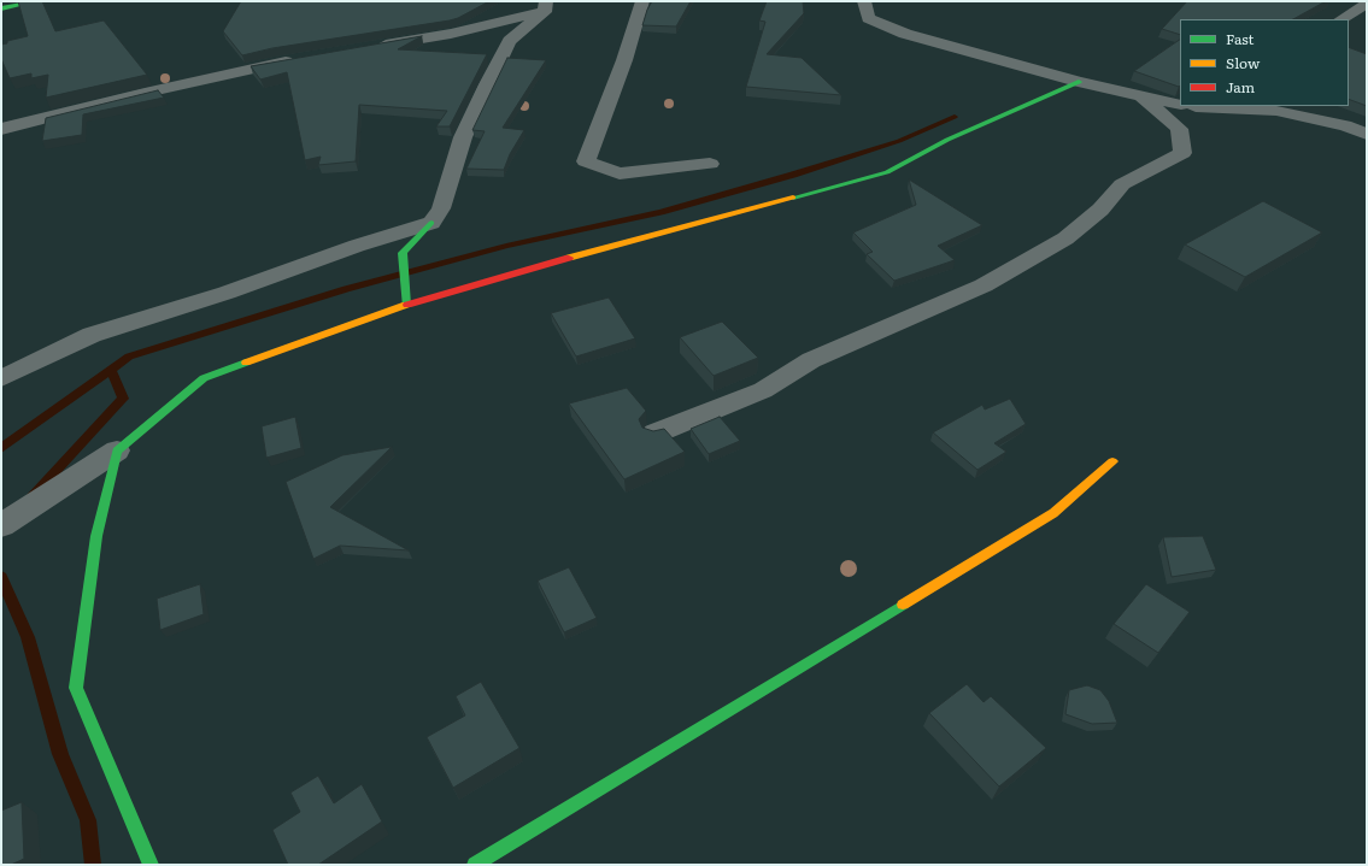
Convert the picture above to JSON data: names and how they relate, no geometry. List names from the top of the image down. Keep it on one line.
{"legend":["Fast","Slow","Jam"]}
